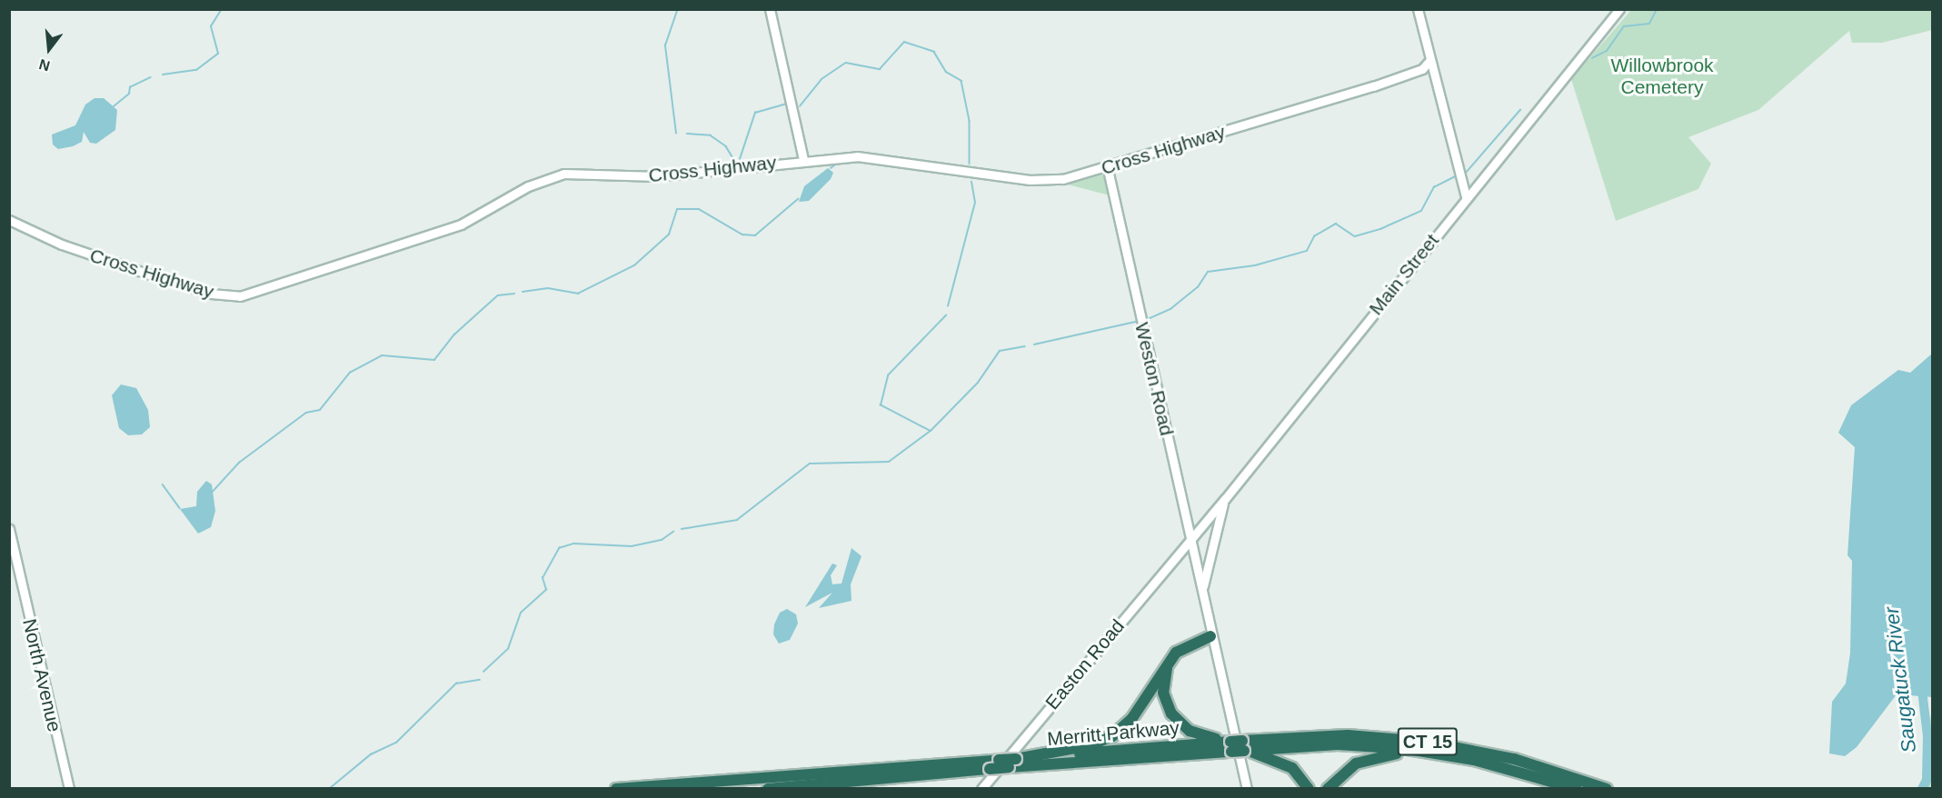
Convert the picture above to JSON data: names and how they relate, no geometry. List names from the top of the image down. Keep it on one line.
{"streets":{"highway":["Merritt Parkway","CT 15"],"main road":["Cross Highway","Main Street","Weston Road","Easton Road","North Avenue"]},"crossings":[["Cross Highway","Weston Road"],["Main Street","Weston Road"],["Main Street","Easton Road"],["Weston Road","Easton Road"]],"water":["Saugatuck River"],"parks":["Willowbrook Cemetery"],"north":"bottom"}
